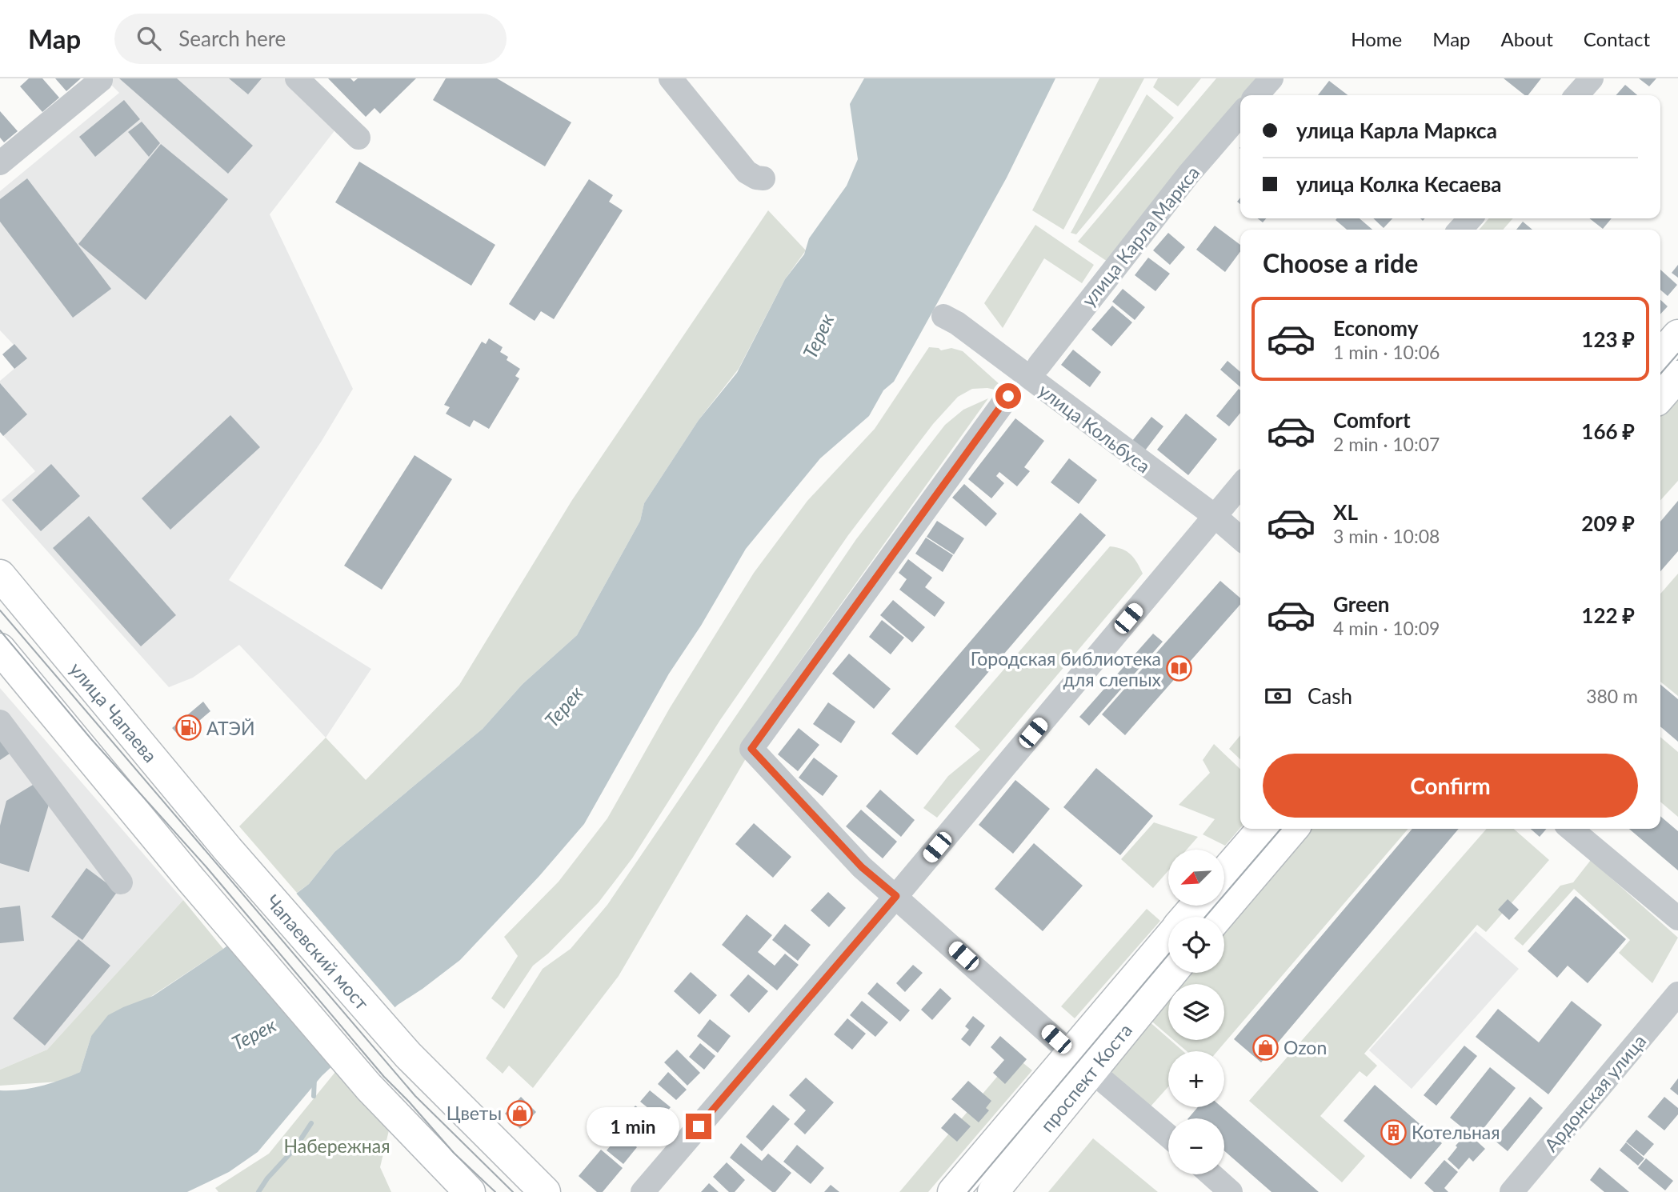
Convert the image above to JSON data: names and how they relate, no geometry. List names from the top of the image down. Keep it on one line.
{"streets":{"main road":["улица Чапаева","Чапаевский мост","проспект Коста"],"street":["улица Карла Маркса","улица Кольбуса","Ардонская улица"]},"crossings":[["улица Чапаева","Чапаевский мост"]],"water":["Терек"],"parks":["Набережная"],"places":{"library":["Городская библиотека для слепых"],"fuel station":["АТЭЙ"],"shop":["Ozon","Цветы"],"building":["Котельная"]},"north":"bottom left","page":{"header":"Map","search":"Search here","nav":["Home","Map","About","Contact"],"banner":["улица Карла Маркса","улица Колка Кесаева"],"heading":"Choose a ride","list":[{"name":"Economy","note":"1 min · 10:06","value":"123 ₽"},{"name":"Comfort","note":"2 min · 10:07","value":"166 ₽"},{"name":"XL","note":"3 min · 10:08","value":"209 ₽"},{"name":"Green","note":"4 min · 10:09","value":"122 ₽"}],"pay":["Cash","380 m"],"buttons":"Confirm","map_buttons":["+","−"],"bubble":"1 min"}}
